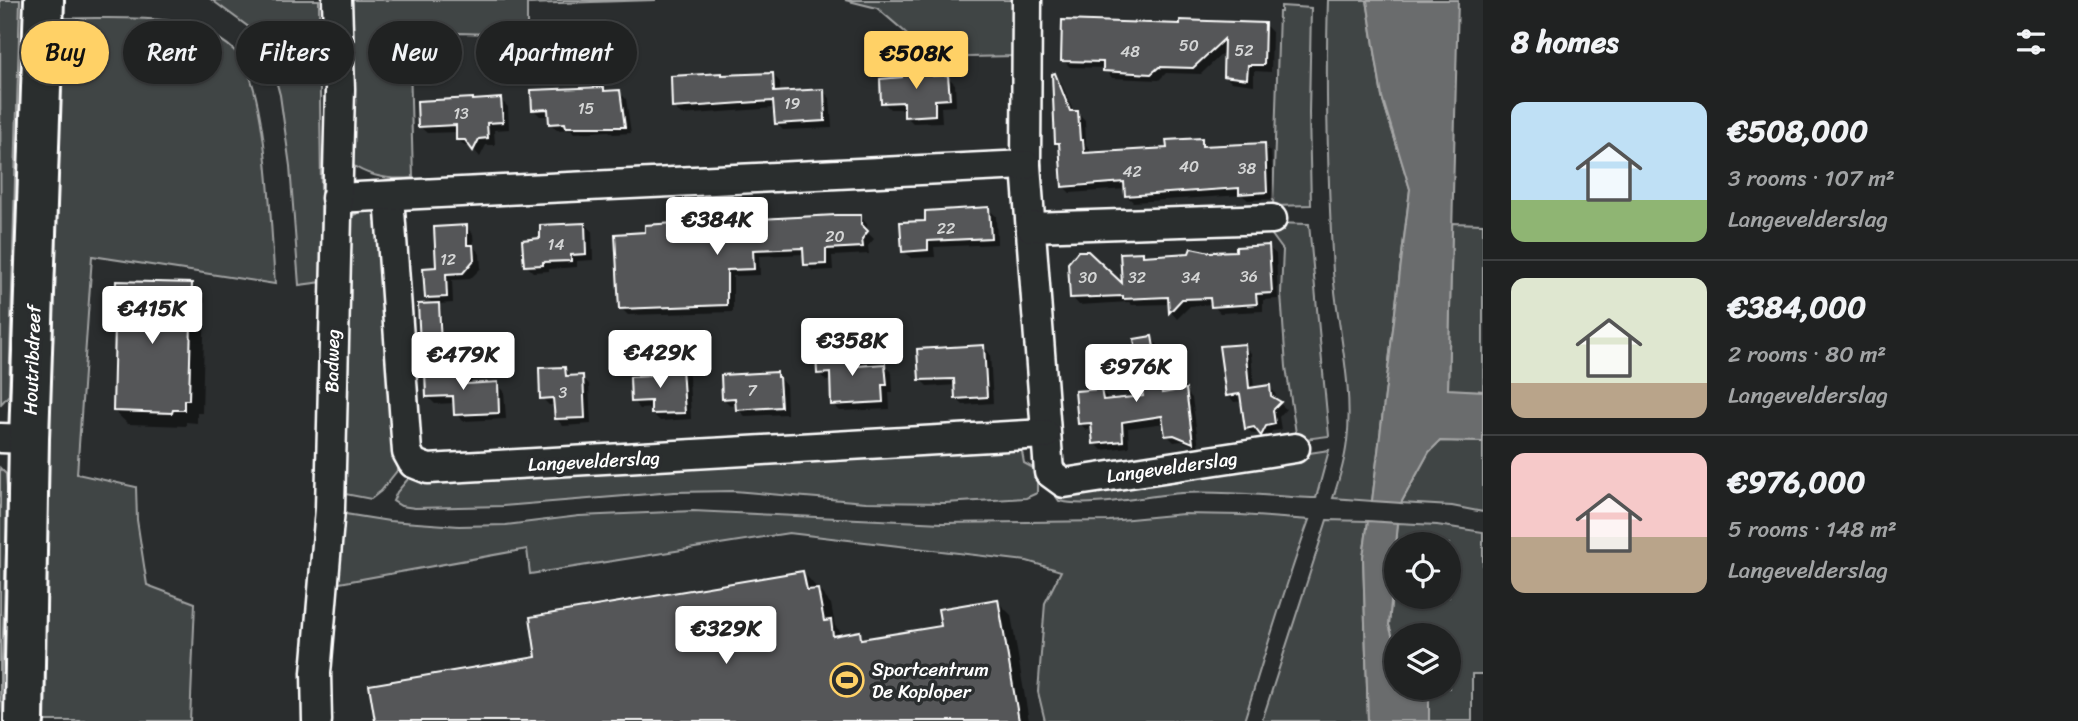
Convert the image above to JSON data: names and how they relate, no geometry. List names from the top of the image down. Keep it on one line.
{"streets":{"main road":["Houtribdreef"],"street":["Badweg","Langevelderslag"]},"places":{"sports":["Sportcentrum De Koploper"]},"house_numbers":["50","52","48","19","15","13","40","38","42","22","20","14","12","36","30","32","34","7","3"],"page":{"heading":"8 homes","chip":["Buy","Rent","Filters","New","Apartment"],"price":["€508K","€384K","€415K","€358K","€429K","€479K","€976K","€329K"],"list":[{"name":"€508,000","note":"3 rooms · 107 m² · Langevelderslag"},{"name":"€384,000","note":"2 rooms · 80 m² · Langevelderslag"},{"name":"€976,000","note":"5 rooms · 148 m² · Langevelderslag"}]}}
